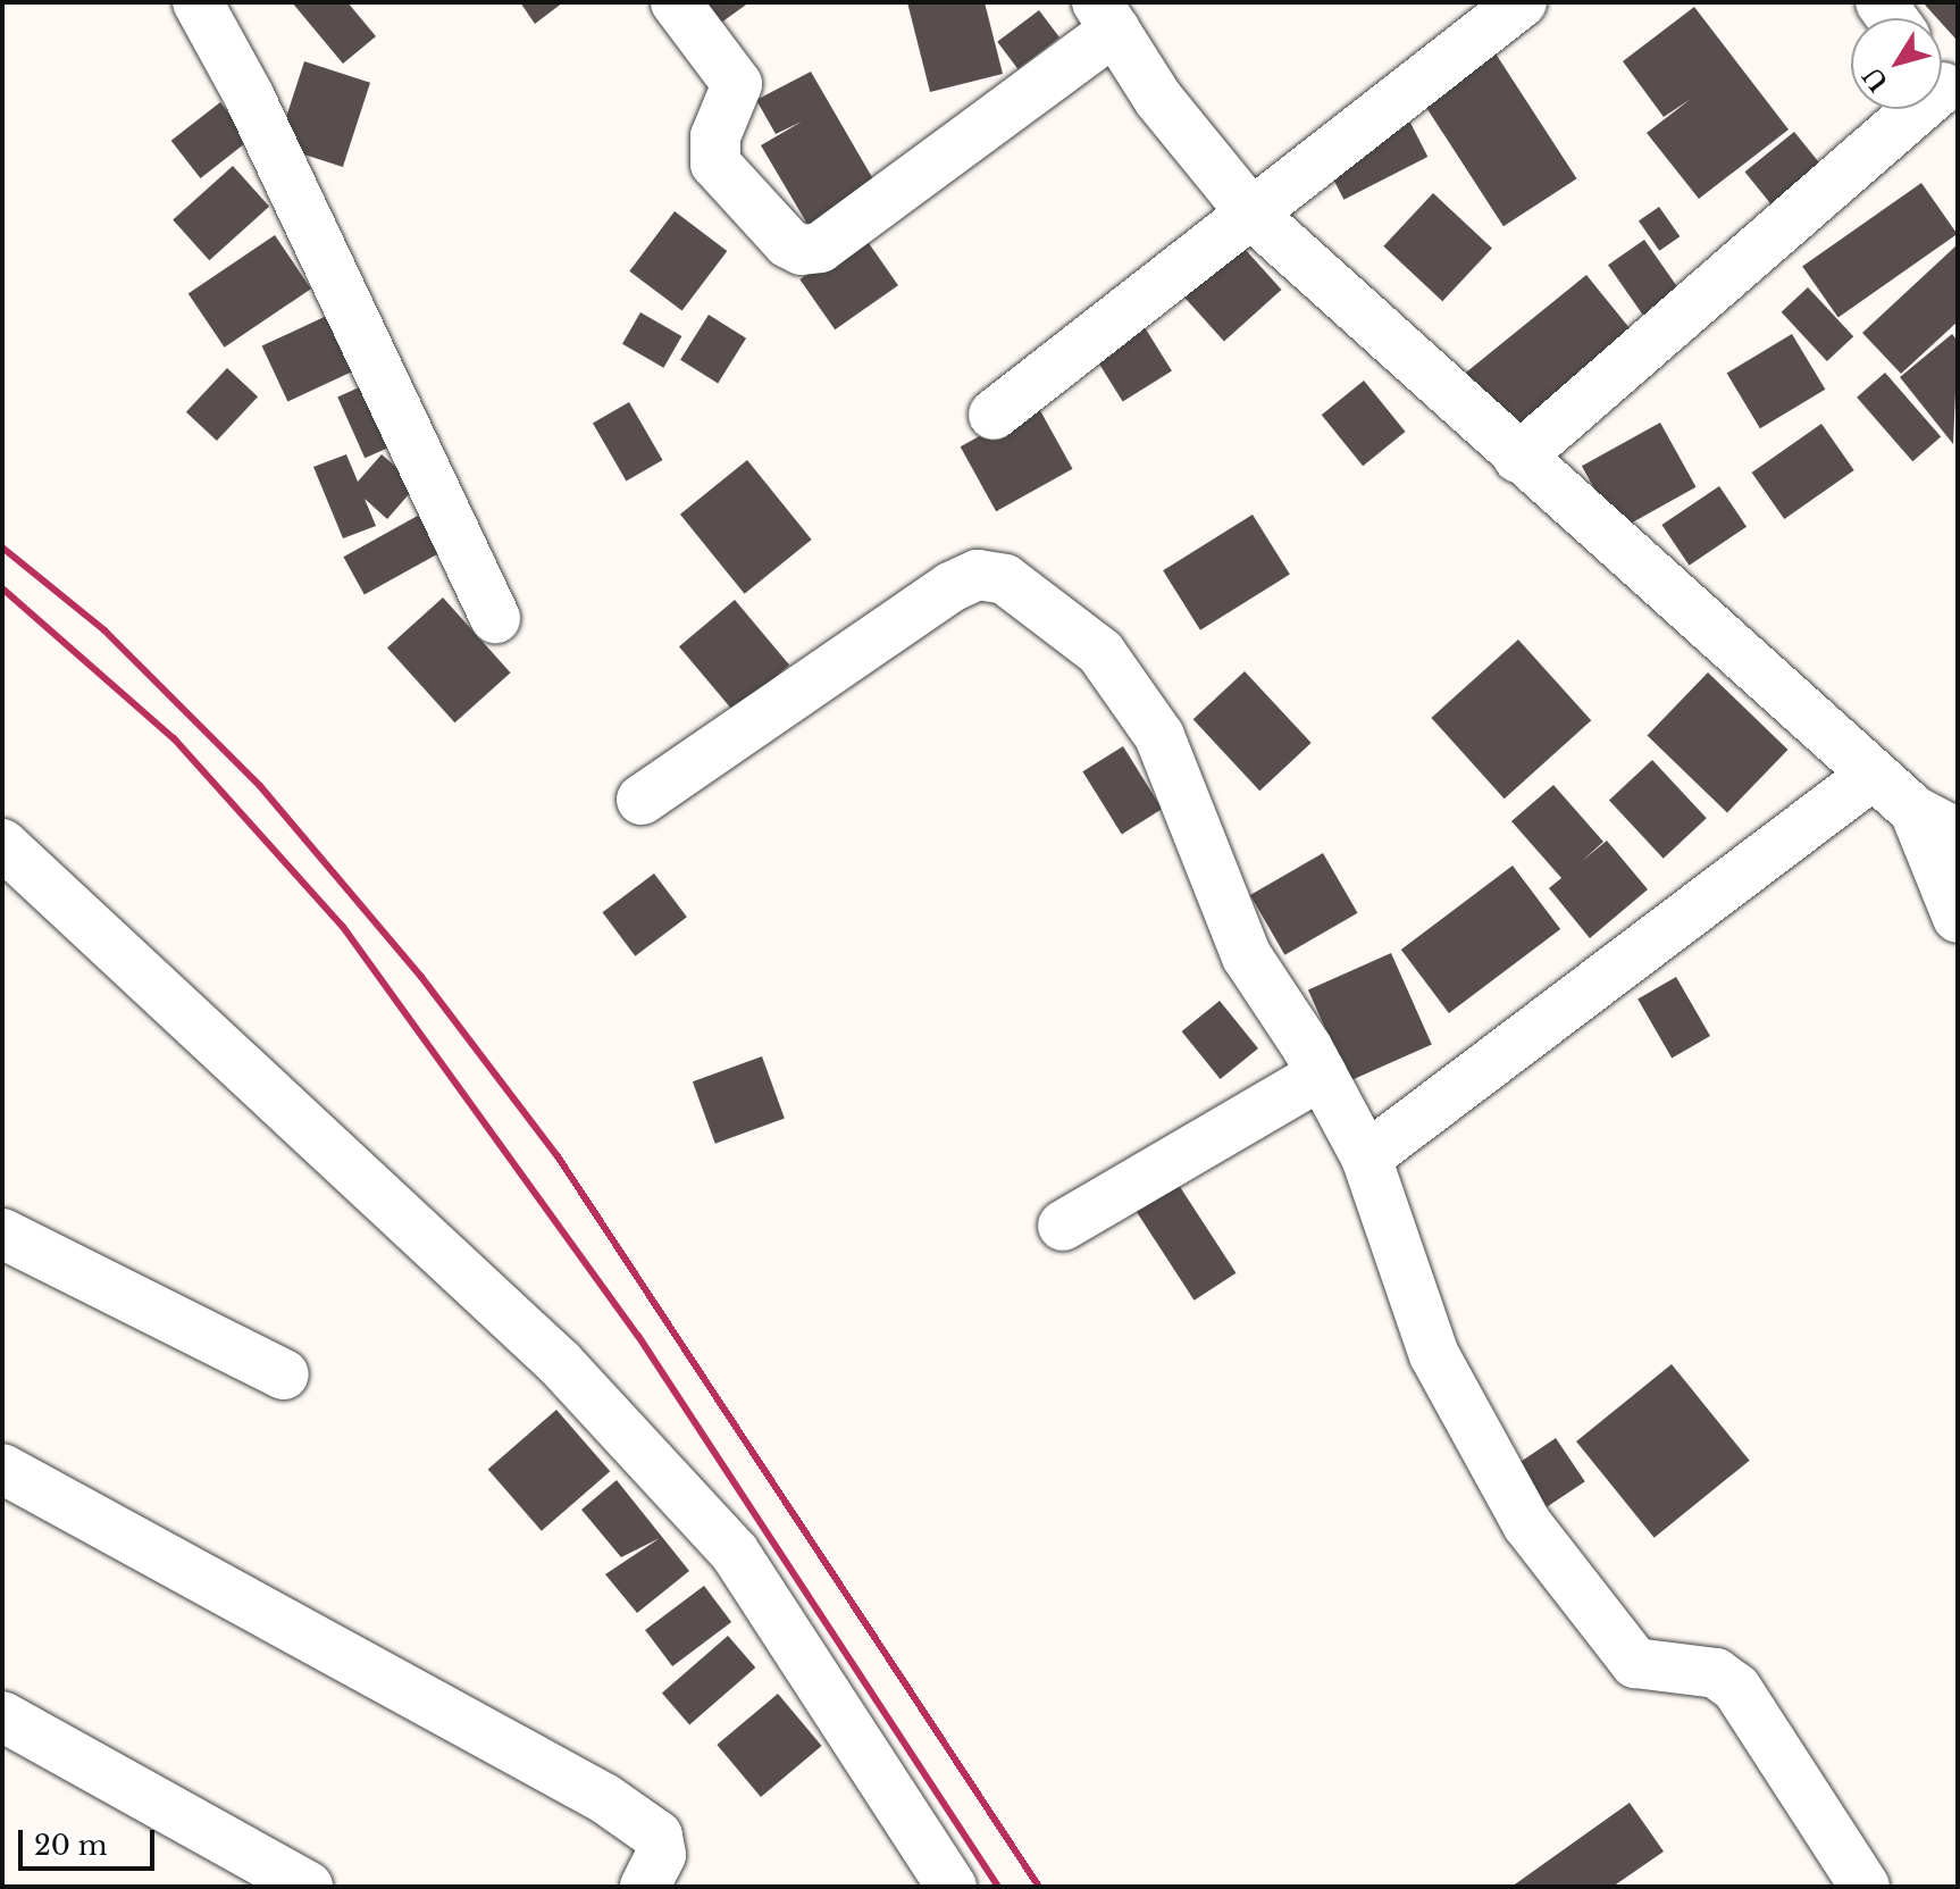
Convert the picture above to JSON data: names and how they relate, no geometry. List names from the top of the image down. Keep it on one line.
{"scale_bar":"20 m","north":"bottom left"}
